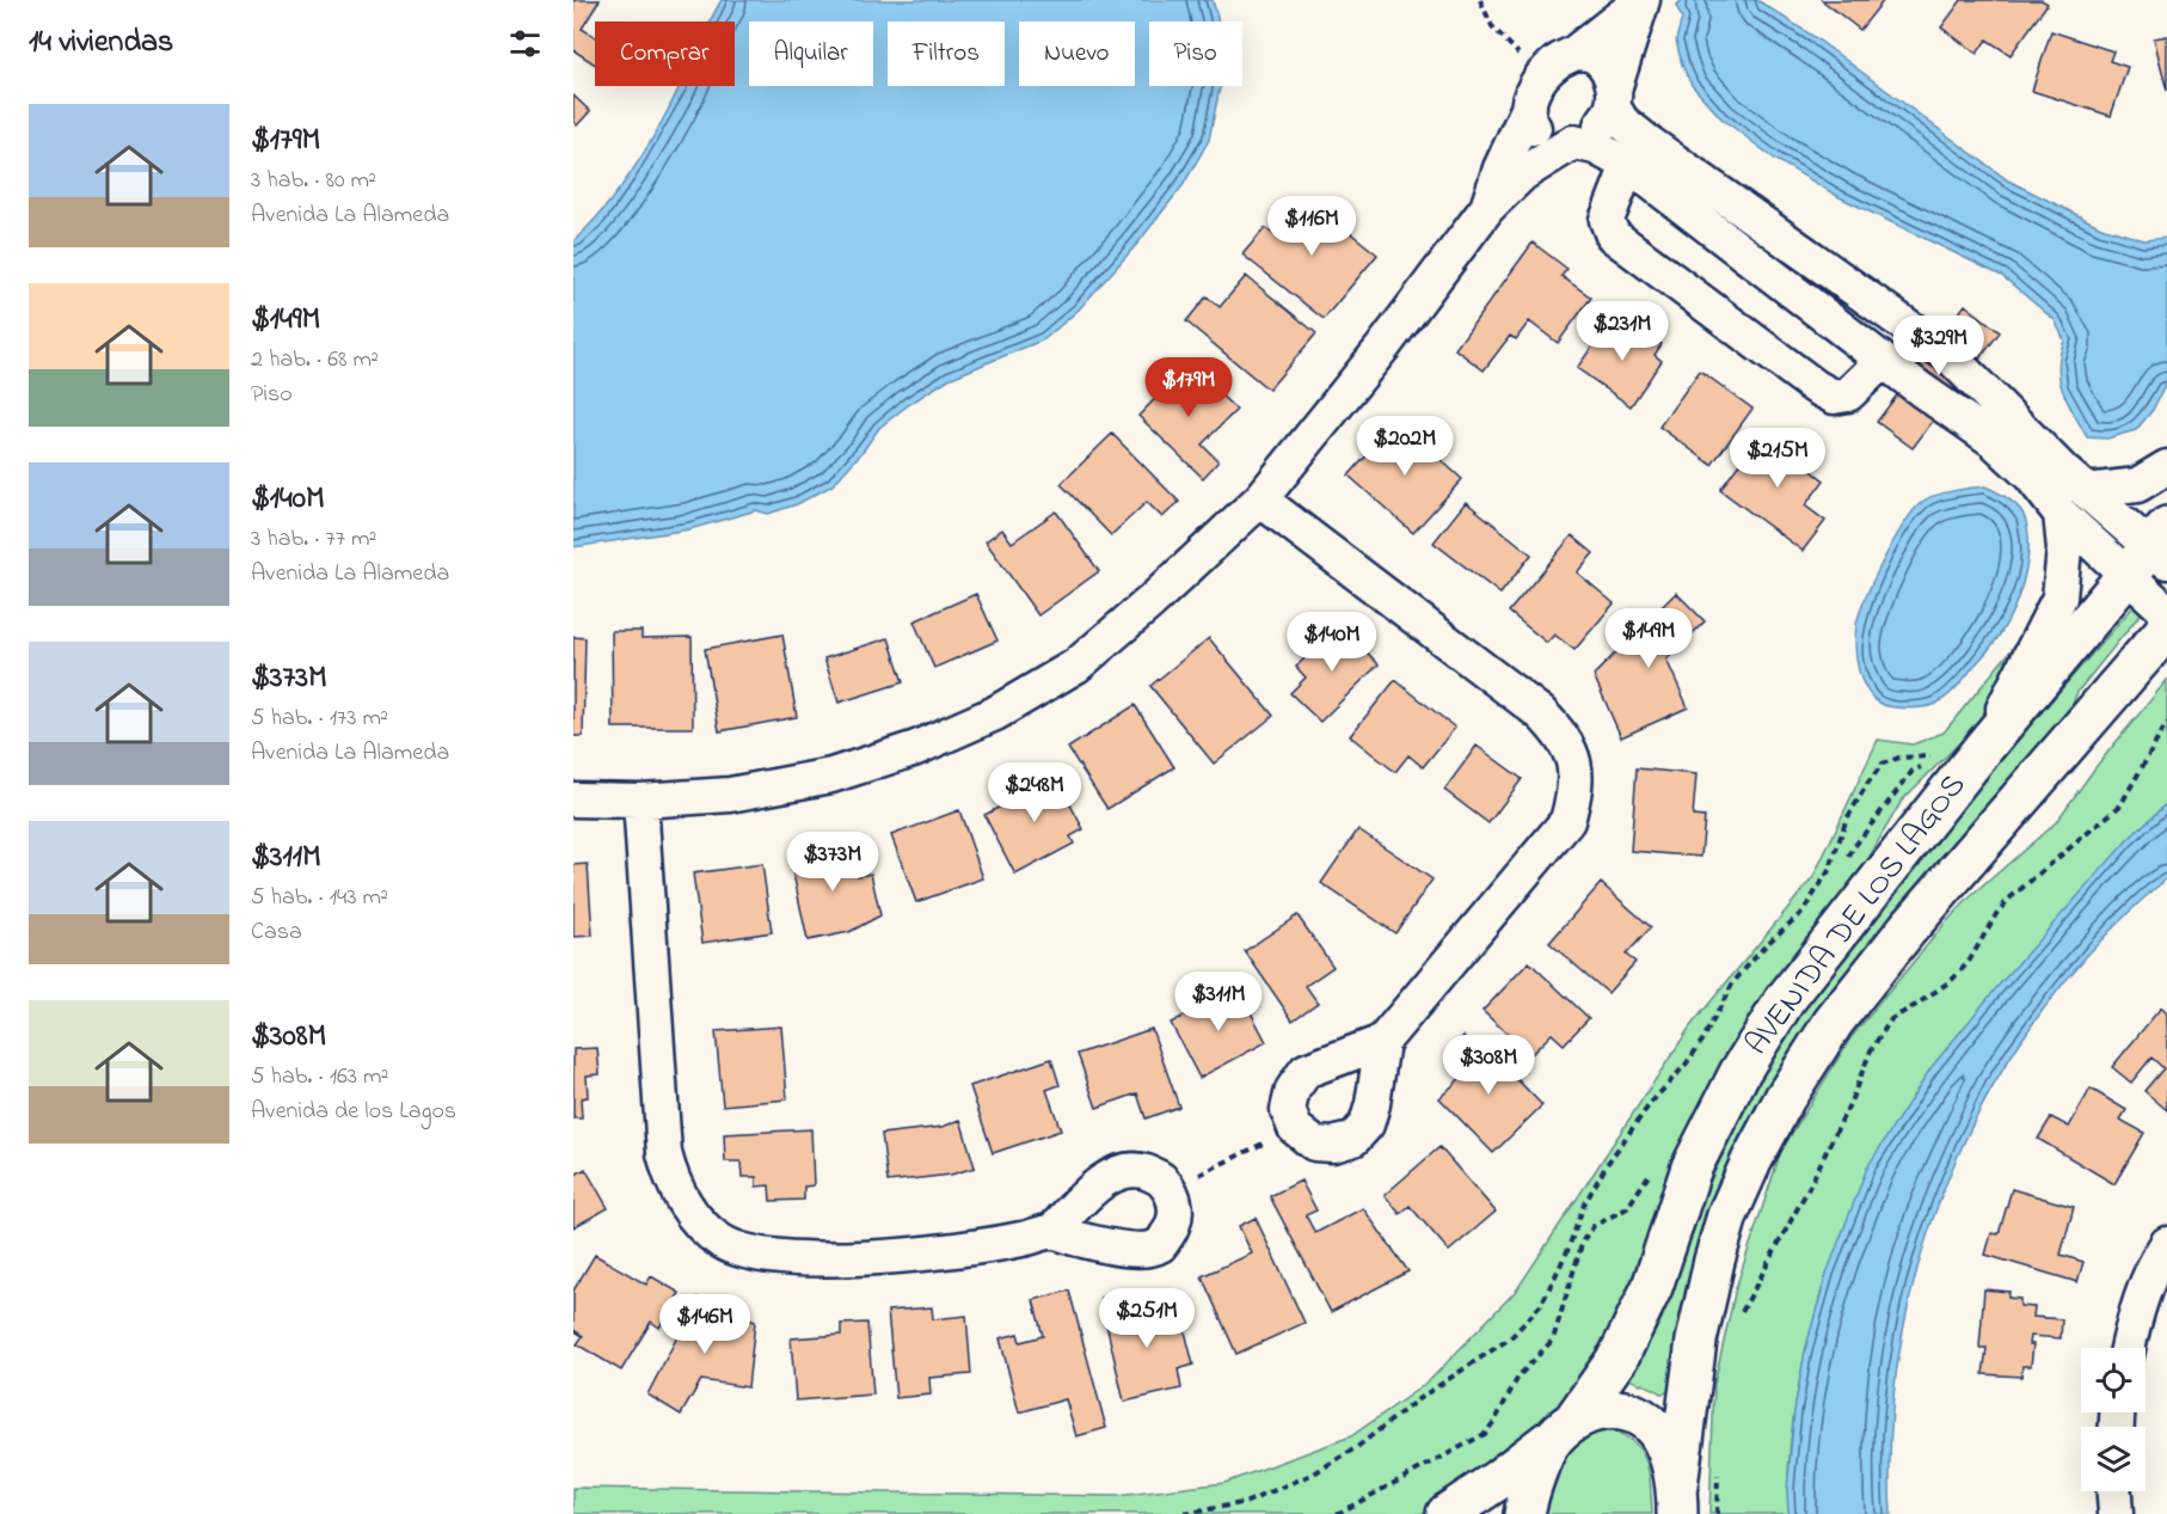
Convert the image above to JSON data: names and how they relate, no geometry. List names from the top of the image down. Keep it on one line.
{"streets":{"street":["AVENIDA DE LOS LAGOS"]},"page":{"heading":"14 viviendas","chip":["Comprar","Alquilar","Filtros","Nuevo","Piso"],"list":[{"name":"$179M","note":"3 hab. · 80 m² · Avenida La Alameda"},{"name":"$149M","note":"2 hab. · 68 m² · Piso"},{"name":"$140M","note":"3 hab. · 77 m² · Avenida La Alameda"},{"name":"$373M","note":"5 hab. · 173 m² · Avenida La Alameda"},{"name":"$311M","note":"5 hab. · 143 m² · Casa"},{"name":"$308M","note":"5 hab. · 163 m² · Avenida de los Lagos"}],"price":["$116M","$231M","$329M","$179M","$202M","$215M","$149M","$140M","$248M","$373M","$311M","$308M","$251M","$146M"]}}
